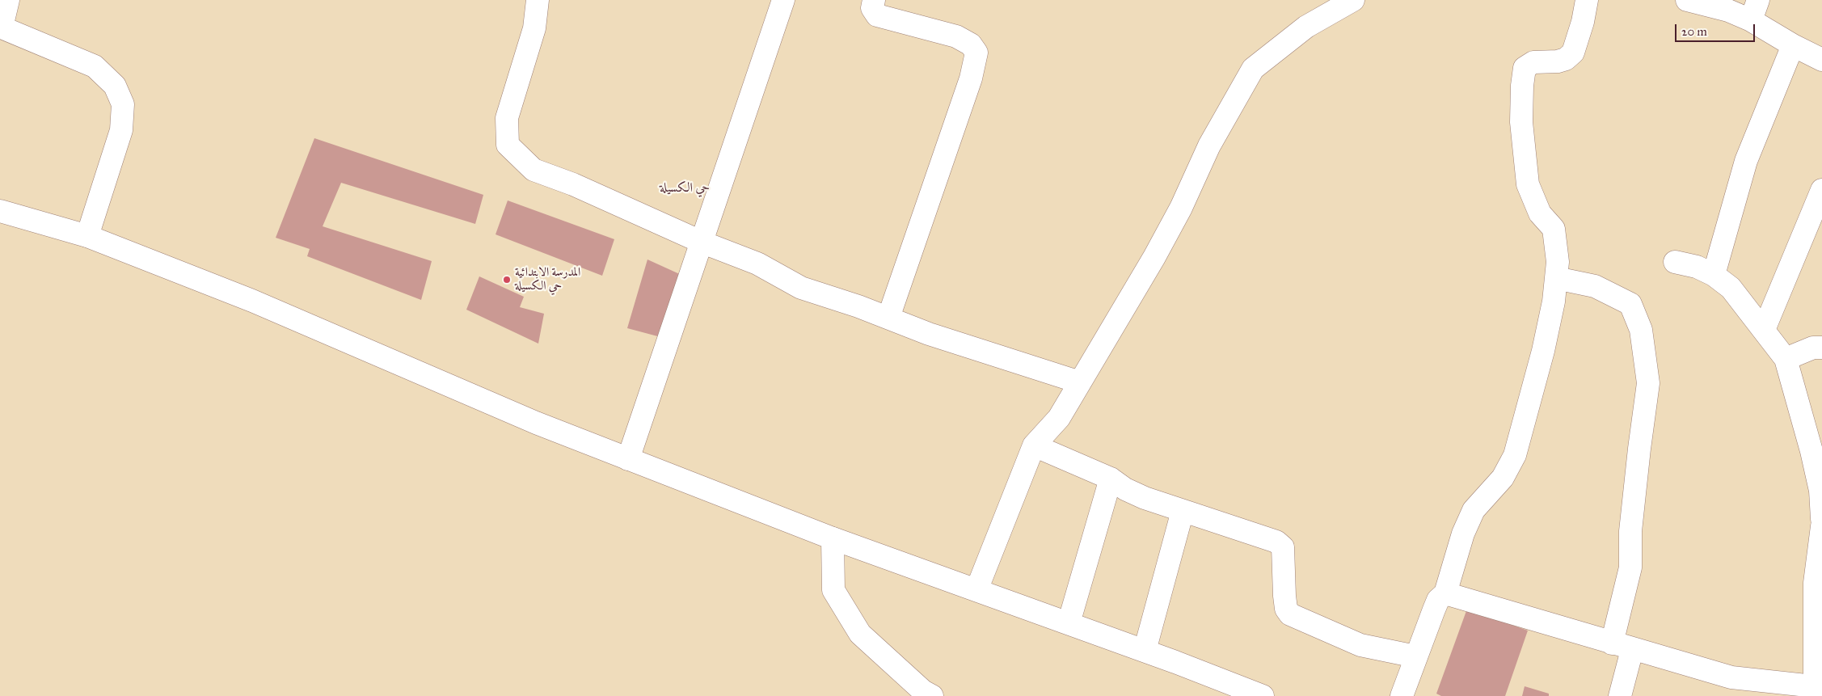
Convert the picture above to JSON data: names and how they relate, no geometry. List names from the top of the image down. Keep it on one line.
{"districts":["حي الكسيلة"],"places":["المدرسة الابتدائية حي الكسيلة"],"scale_bar":"20 m"}
